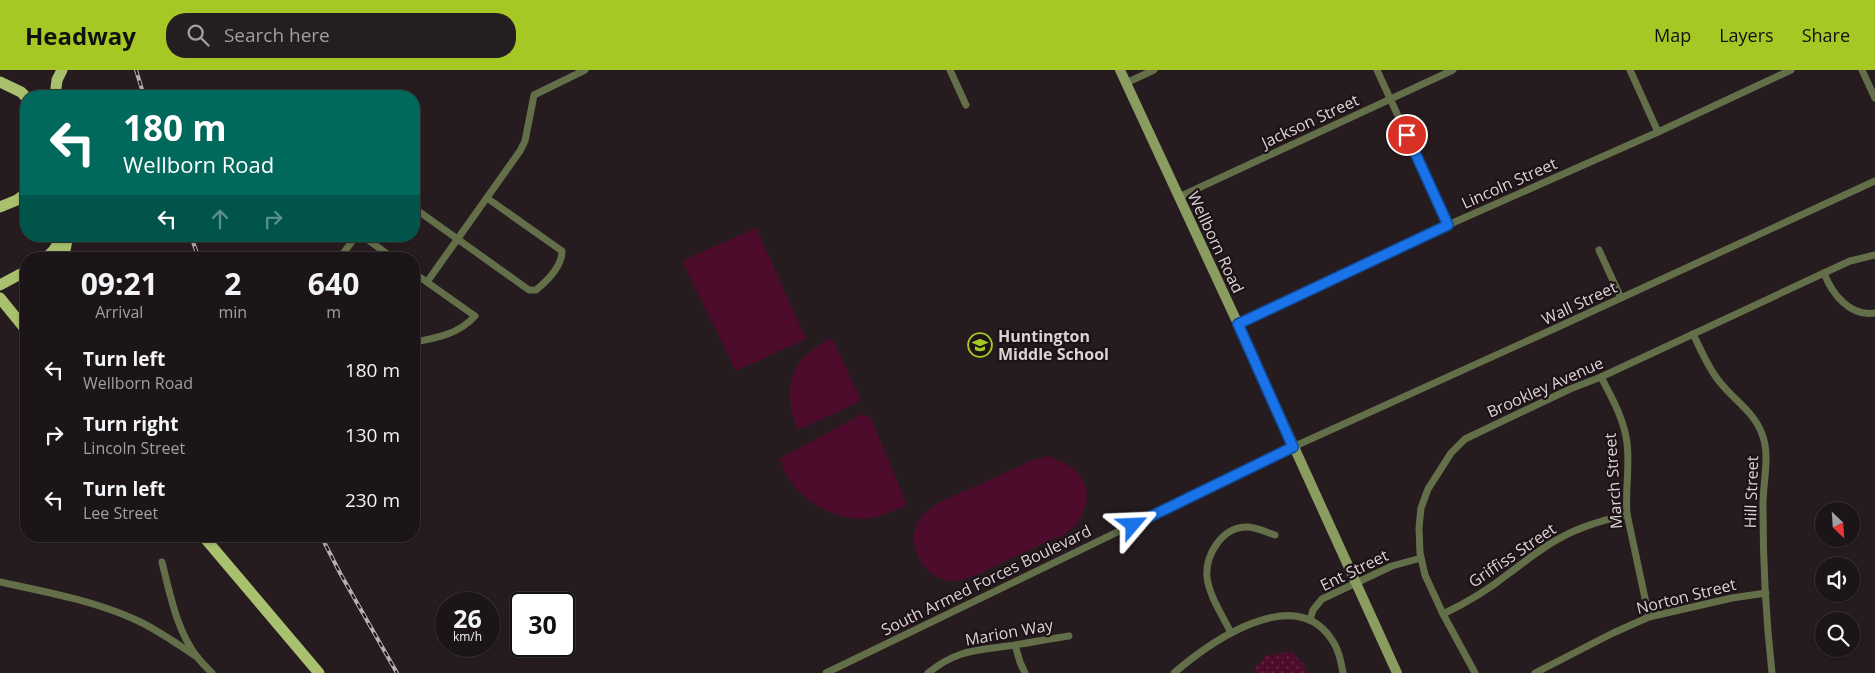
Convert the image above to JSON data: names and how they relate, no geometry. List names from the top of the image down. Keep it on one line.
{"streets":{"street":["Jackson Street","Lincoln Street","Wellborn Road","Wall Street","Brookley Avenue","March Street","Hill Street","Griffiss Street","Ent Street","South Armed Forces Boulevard","Norton Street","Marion Way"]},"crossings":[["Jackson Street","Wellborn Road"],["Lincoln Street","Wellborn Road"],["Wellborn Road","Wall Street"],["Wellborn Road","Ent Street"],["Wellborn Road","South Armed Forces Boulevard"],["Wall Street","South Armed Forces Boulevard"],["Brookley Avenue","March Street"],["Brookley Avenue","Hill Street"],["Brookley Avenue","Griffiss Street"],["Brookley Avenue","Ent Street"],["March Street","Griffiss Street"],["March Street","Norton Street"],["Hill Street","Norton Street"]],"places":{"school or university":["Huntington Middle School"]},"north":"bottom right","page":{"header":"Headway","search":"Search here","nav":["Map","Layers","Share"],"turn":["180 m","Wellborn Road"],"eta":["09:21","Arrival","2","min","640","m"],"list":[{"name":"Turn left","note":"Wellborn Road","value":"180 m"},{"name":"Turn right","note":"Lincoln Street","value":"130 m"},{"name":"Turn left","note":"Lee Street","value":"230 m"}],"speed":"26 km/h","limit":"30"}}
